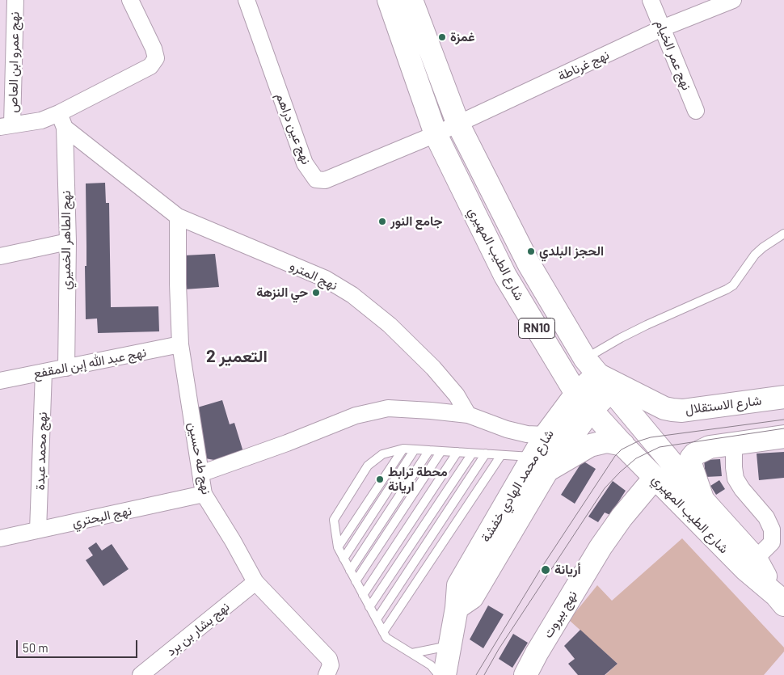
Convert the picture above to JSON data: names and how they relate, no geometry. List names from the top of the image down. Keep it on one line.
{"streets":{"main road":["شارع الطيب المهيري","RN10","شارع الاستقلال","شارع محمد الهادي خفشة","نهج بيروت"],"street":["نهج عمر الخيام","نهج عمرو ابن العاص","نهج غرناطة","نهج عين دراهم","نهج الطاهر الخميري","نهج المترو","نهج عبد الله إبن المقفع","نهج محمد عبدة","نهج طه حسين","نهج البحتري","نهج بشار بن برد"]},"crossings":[["نهج عمر الخيام","نهج غرناطة"],["نهج غرناطة","نهج عين دراهم"],["نهج غرناطة","شارع الطيب المهيري"],["نهج عين دراهم","شارع الطيب المهيري"],["نهج الطاهر الخميري","نهج المترو"],["نهج الطاهر الخميري","نهج عبد الله إبن المقفع"],["شارع الطيب المهيري","شارع الاستقلال"],["شارع الطيب المهيري","شارع محمد الهادي خفشة"],["شارع الطيب المهيري","نهج بيروت"],["نهج المترو","نهج طه حسين"],["نهج عبد الله إبن المقفع","نهج محمد عبدة"],["نهج عبد الله إبن المقفع","نهج طه حسين"],["شارع الاستقلال","شارع محمد الهادي خفشة"],["نهج محمد عبدة","نهج البحتري"],["نهج طه حسين","نهج البحتري"],["نهج طه حسين","نهج بشار بن برد"]],"districts":["التعمير 2"],"places":["غمزة","جامع النور","الحجز البلدي","حي النزهة","محطة ترابط اريانة","أريانة"],"scale_bar":"50 m"}
